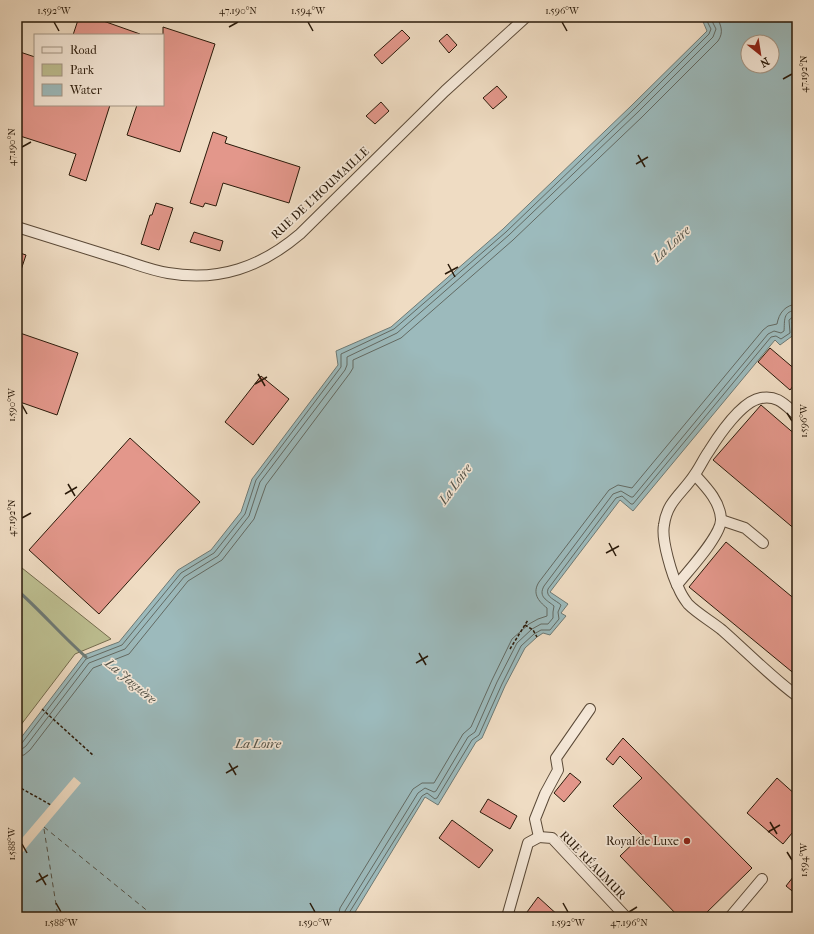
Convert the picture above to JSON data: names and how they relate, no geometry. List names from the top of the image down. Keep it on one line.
{"streets":{"street":["RUE DE L'HOUMAILLE","RUE RÉAUMUR"]},"water":["La Loire","La Jaguère"],"places":["Royal de Luxe"],"legend":["Road","Park","Water"],"north":"bottom right","coordinates":["1.592°W","47.190°N","1.594°W","1.596°W","47.192°N","1.590°W","1.588°W","47.196°N"]}
